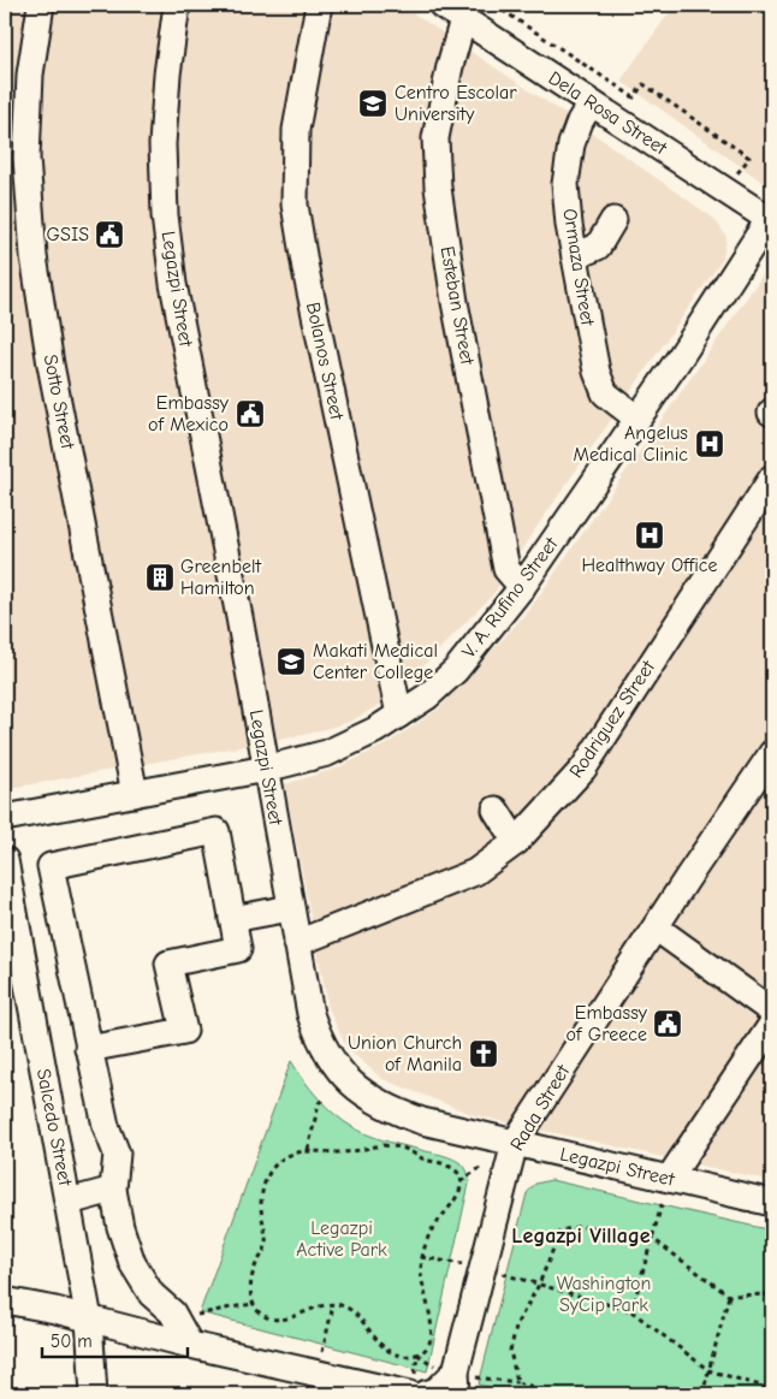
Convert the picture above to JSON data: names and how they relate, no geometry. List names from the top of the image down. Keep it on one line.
{"streets":{"street":["Dela Rosa Street","Ormaza Street","Legazpi Street","Esteban Street","Bolanos Street","Sotto Street","V. A. Rufino Street","Rodriguez Street","Rada Street","Salcedo Street"]},"crossings":[["Dela Rosa Street","Ormaza Street"],["Dela Rosa Street","Esteban Street"],["Dela Rosa Street","V. A. Rufino Street"],["Ormaza Street","V. A. Rufino Street"],["Legazpi Street","V. A. Rufino Street"],["Legazpi Street","Rodriguez Street"],["Legazpi Street","Rada Street"],["Esteban Street","V. A. Rufino Street"],["Bolanos Street","V. A. Rufino Street"],["Sotto Street","V. A. Rufino Street"]],"districts":["Legazpi Village"],"parks":["Legazpi Active Park","Washington SyCip Park"],"places":{"school or university":["Centro Escolar University","Makati Medical Center College"],"public building":["GSIS","Embassy of Mexico","Embassy of Greece"],"hospital":["Angelus Medical Clinic","Healthway Office"],"building":["Greenbelt Hamilton"],"church":["Union Church of Manila"]},"scale_bar":"50 m"}
